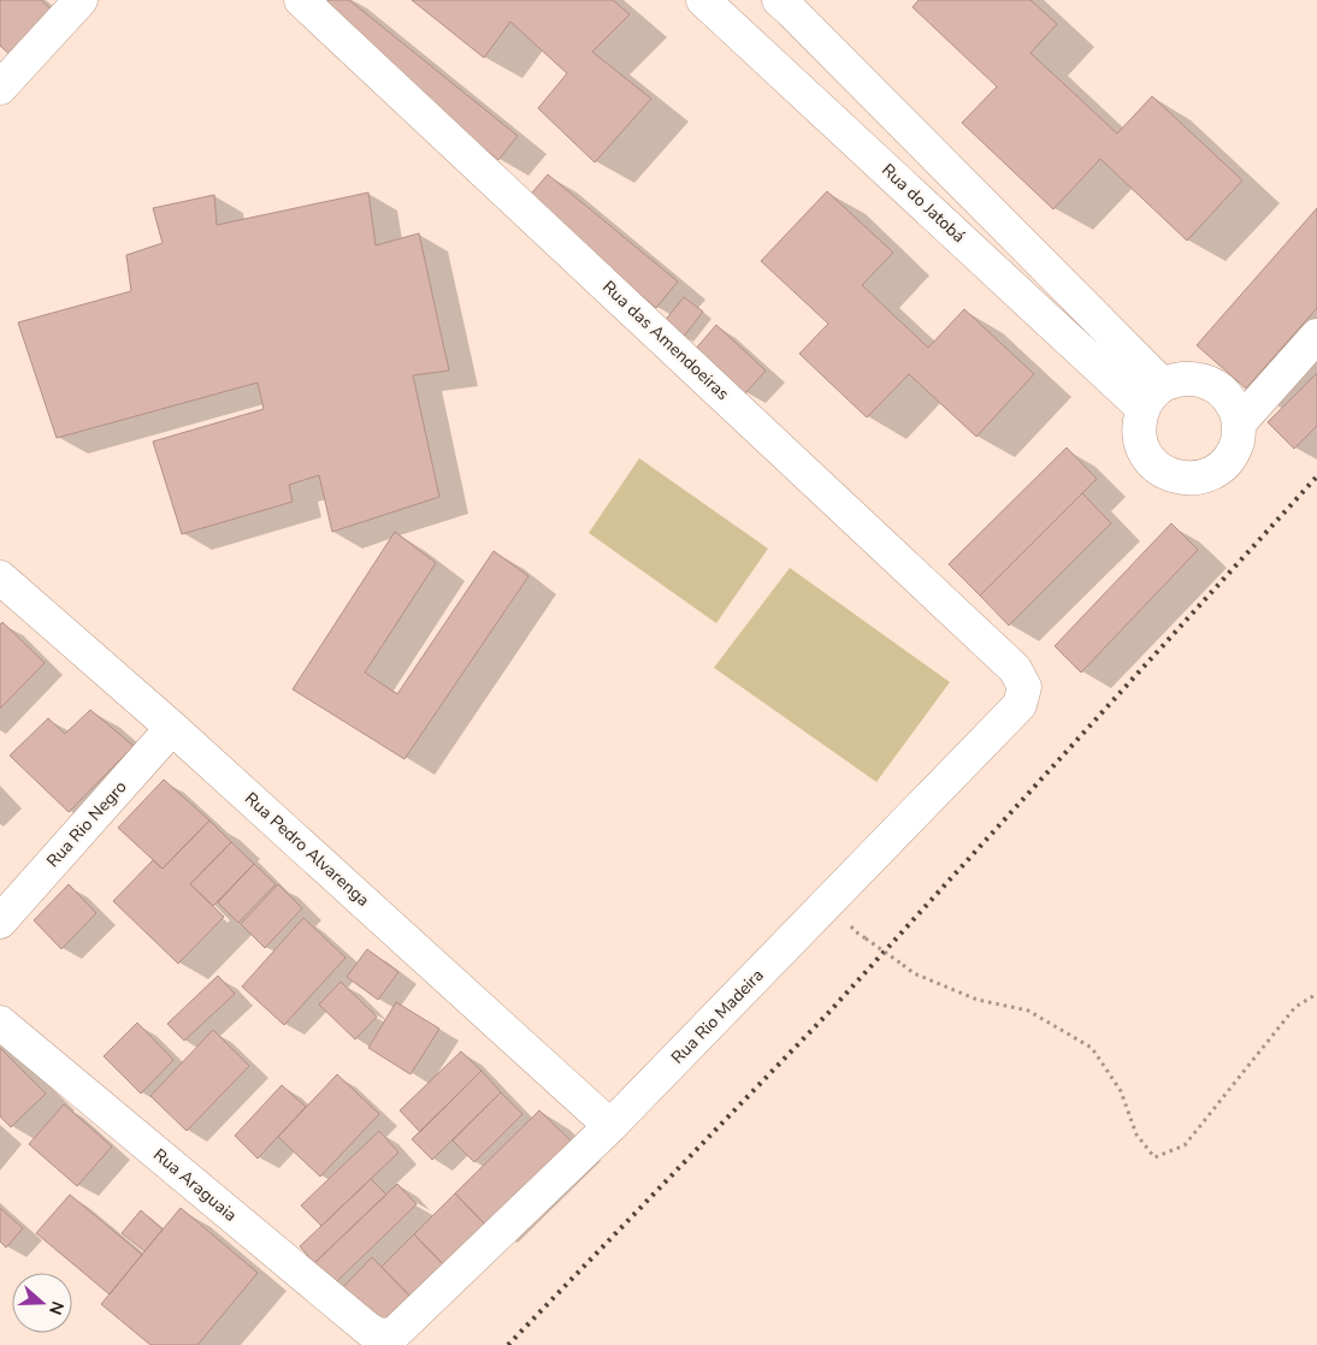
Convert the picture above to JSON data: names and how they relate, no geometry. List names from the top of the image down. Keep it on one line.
{"streets":{"street":["Rua do Jatobá","Rua das Amendoeiras","Rua Rio Negro","Rua Pedro Alvarenga","Rua Rio Madeira","Rua Araguaia"]},"crossings":[["Rua das Amendoeiras","Rua Rio Madeira"],["Rua Rio Negro","Rua Pedro Alvarenga"],["Rua Pedro Alvarenga","Rua Rio Madeira"],["Rua Rio Madeira","Rua Araguaia"]],"north":"right"}
